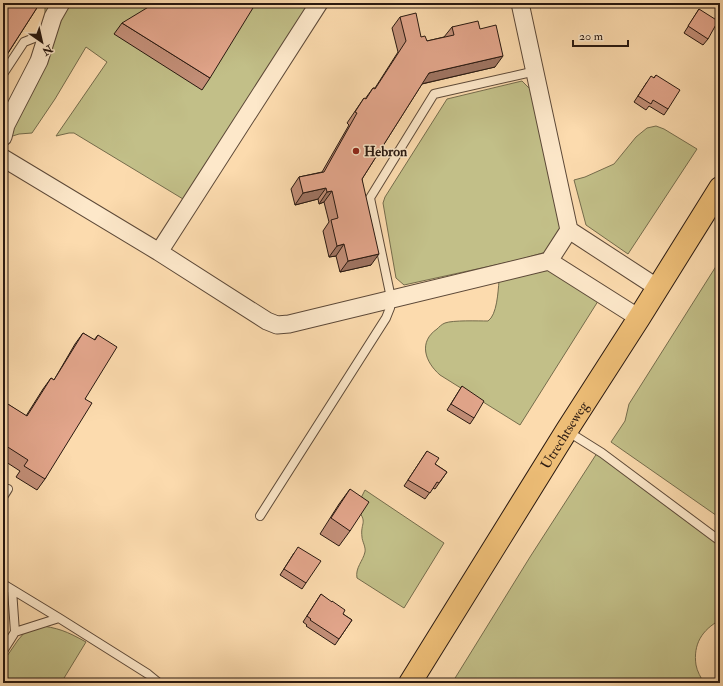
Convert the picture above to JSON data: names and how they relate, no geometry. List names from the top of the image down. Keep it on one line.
{"streets":{"main road":["Utrechtseweg"]},"places":["Hebron"],"scale_bar":"20 m","north":"bottom right"}
